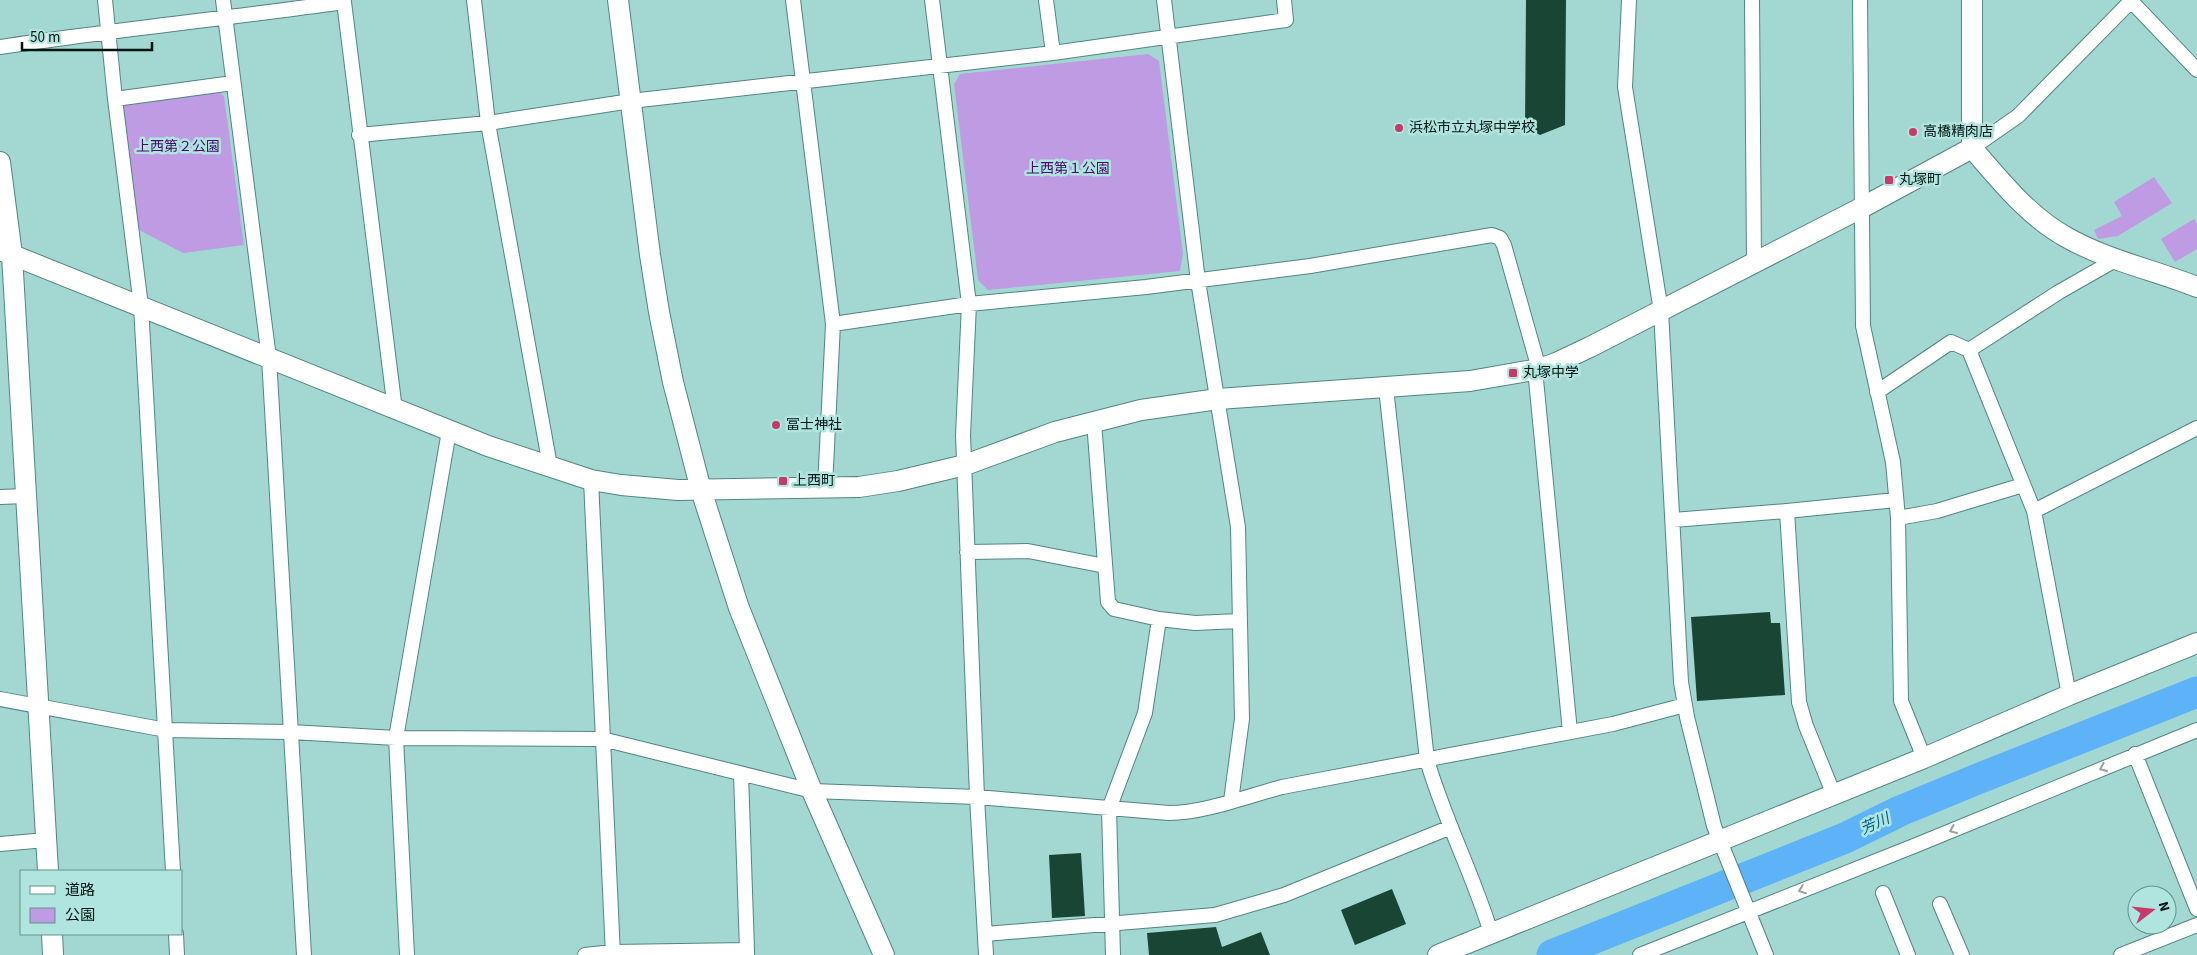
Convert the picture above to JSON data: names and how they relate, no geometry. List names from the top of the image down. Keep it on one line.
{"water":["芳川"],"parks":["上西第２公園","上西第１公園"],"places":{"other":["浜松市立丸塚中学校","高橋精肉店","冨士神社"],"transit":["丸塚町","丸塚中学","上西町"]},"legend":["道路","公園"],"scale_bar":"50 m","north":"right"}
